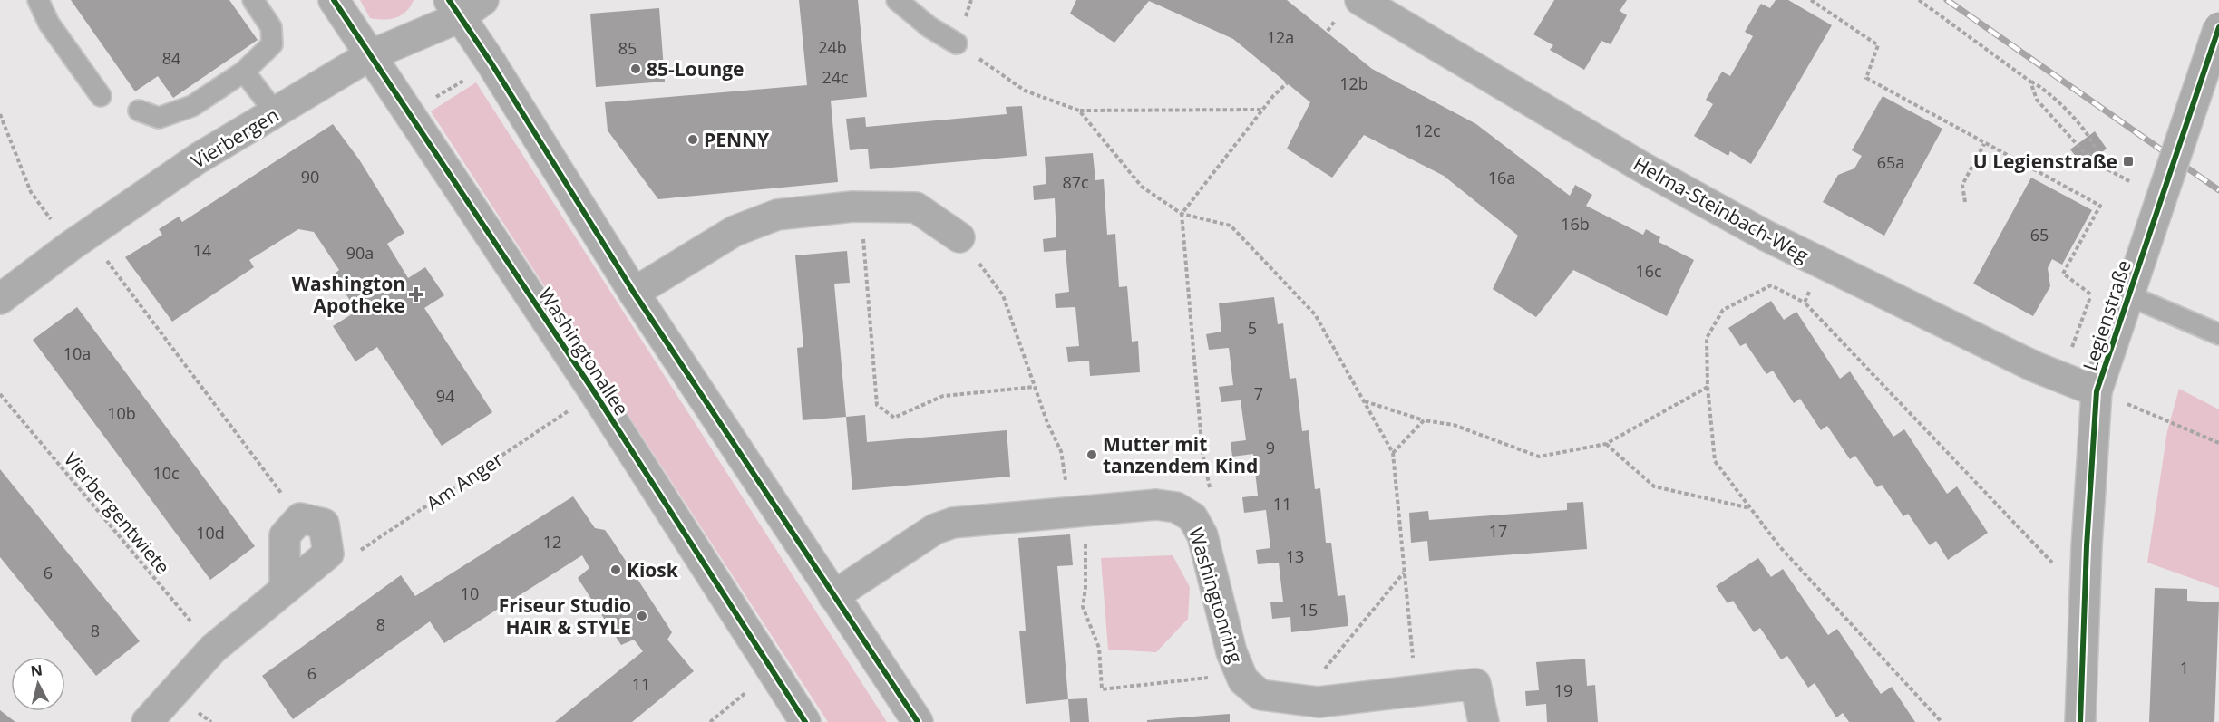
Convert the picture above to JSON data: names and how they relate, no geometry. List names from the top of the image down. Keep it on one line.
{"streets":{"street":["Vierbergen","Helma-Steinbach-Weg","Legienstraße","Washingtonallee","Washingtonring"],"path":["Am Anger","Vierbergentwiete"]},"crossings":[["Vierbergen","Washingtonallee"],["Helma-Steinbach-Weg","Legienstraße"],["Washingtonallee","Am Anger"]],"places":{"other":["85-Lounge","PENNY","Mutter mit tanzendem Kind","Kiosk","Friseur Studio HAIR & STYLE"],"transit":["U Legienstraße"],"health":["Washington Apotheke"]},"house_numbers":["12a","24b","85","84","24c","12b","12c","65a","90","16a","87c","16b","65","14","90a","16c","5","10a","7","94","10b","9","10c","11","17","10d","12","13","6","10","15","8","8","1","6","11","19"],"north":"top"}
